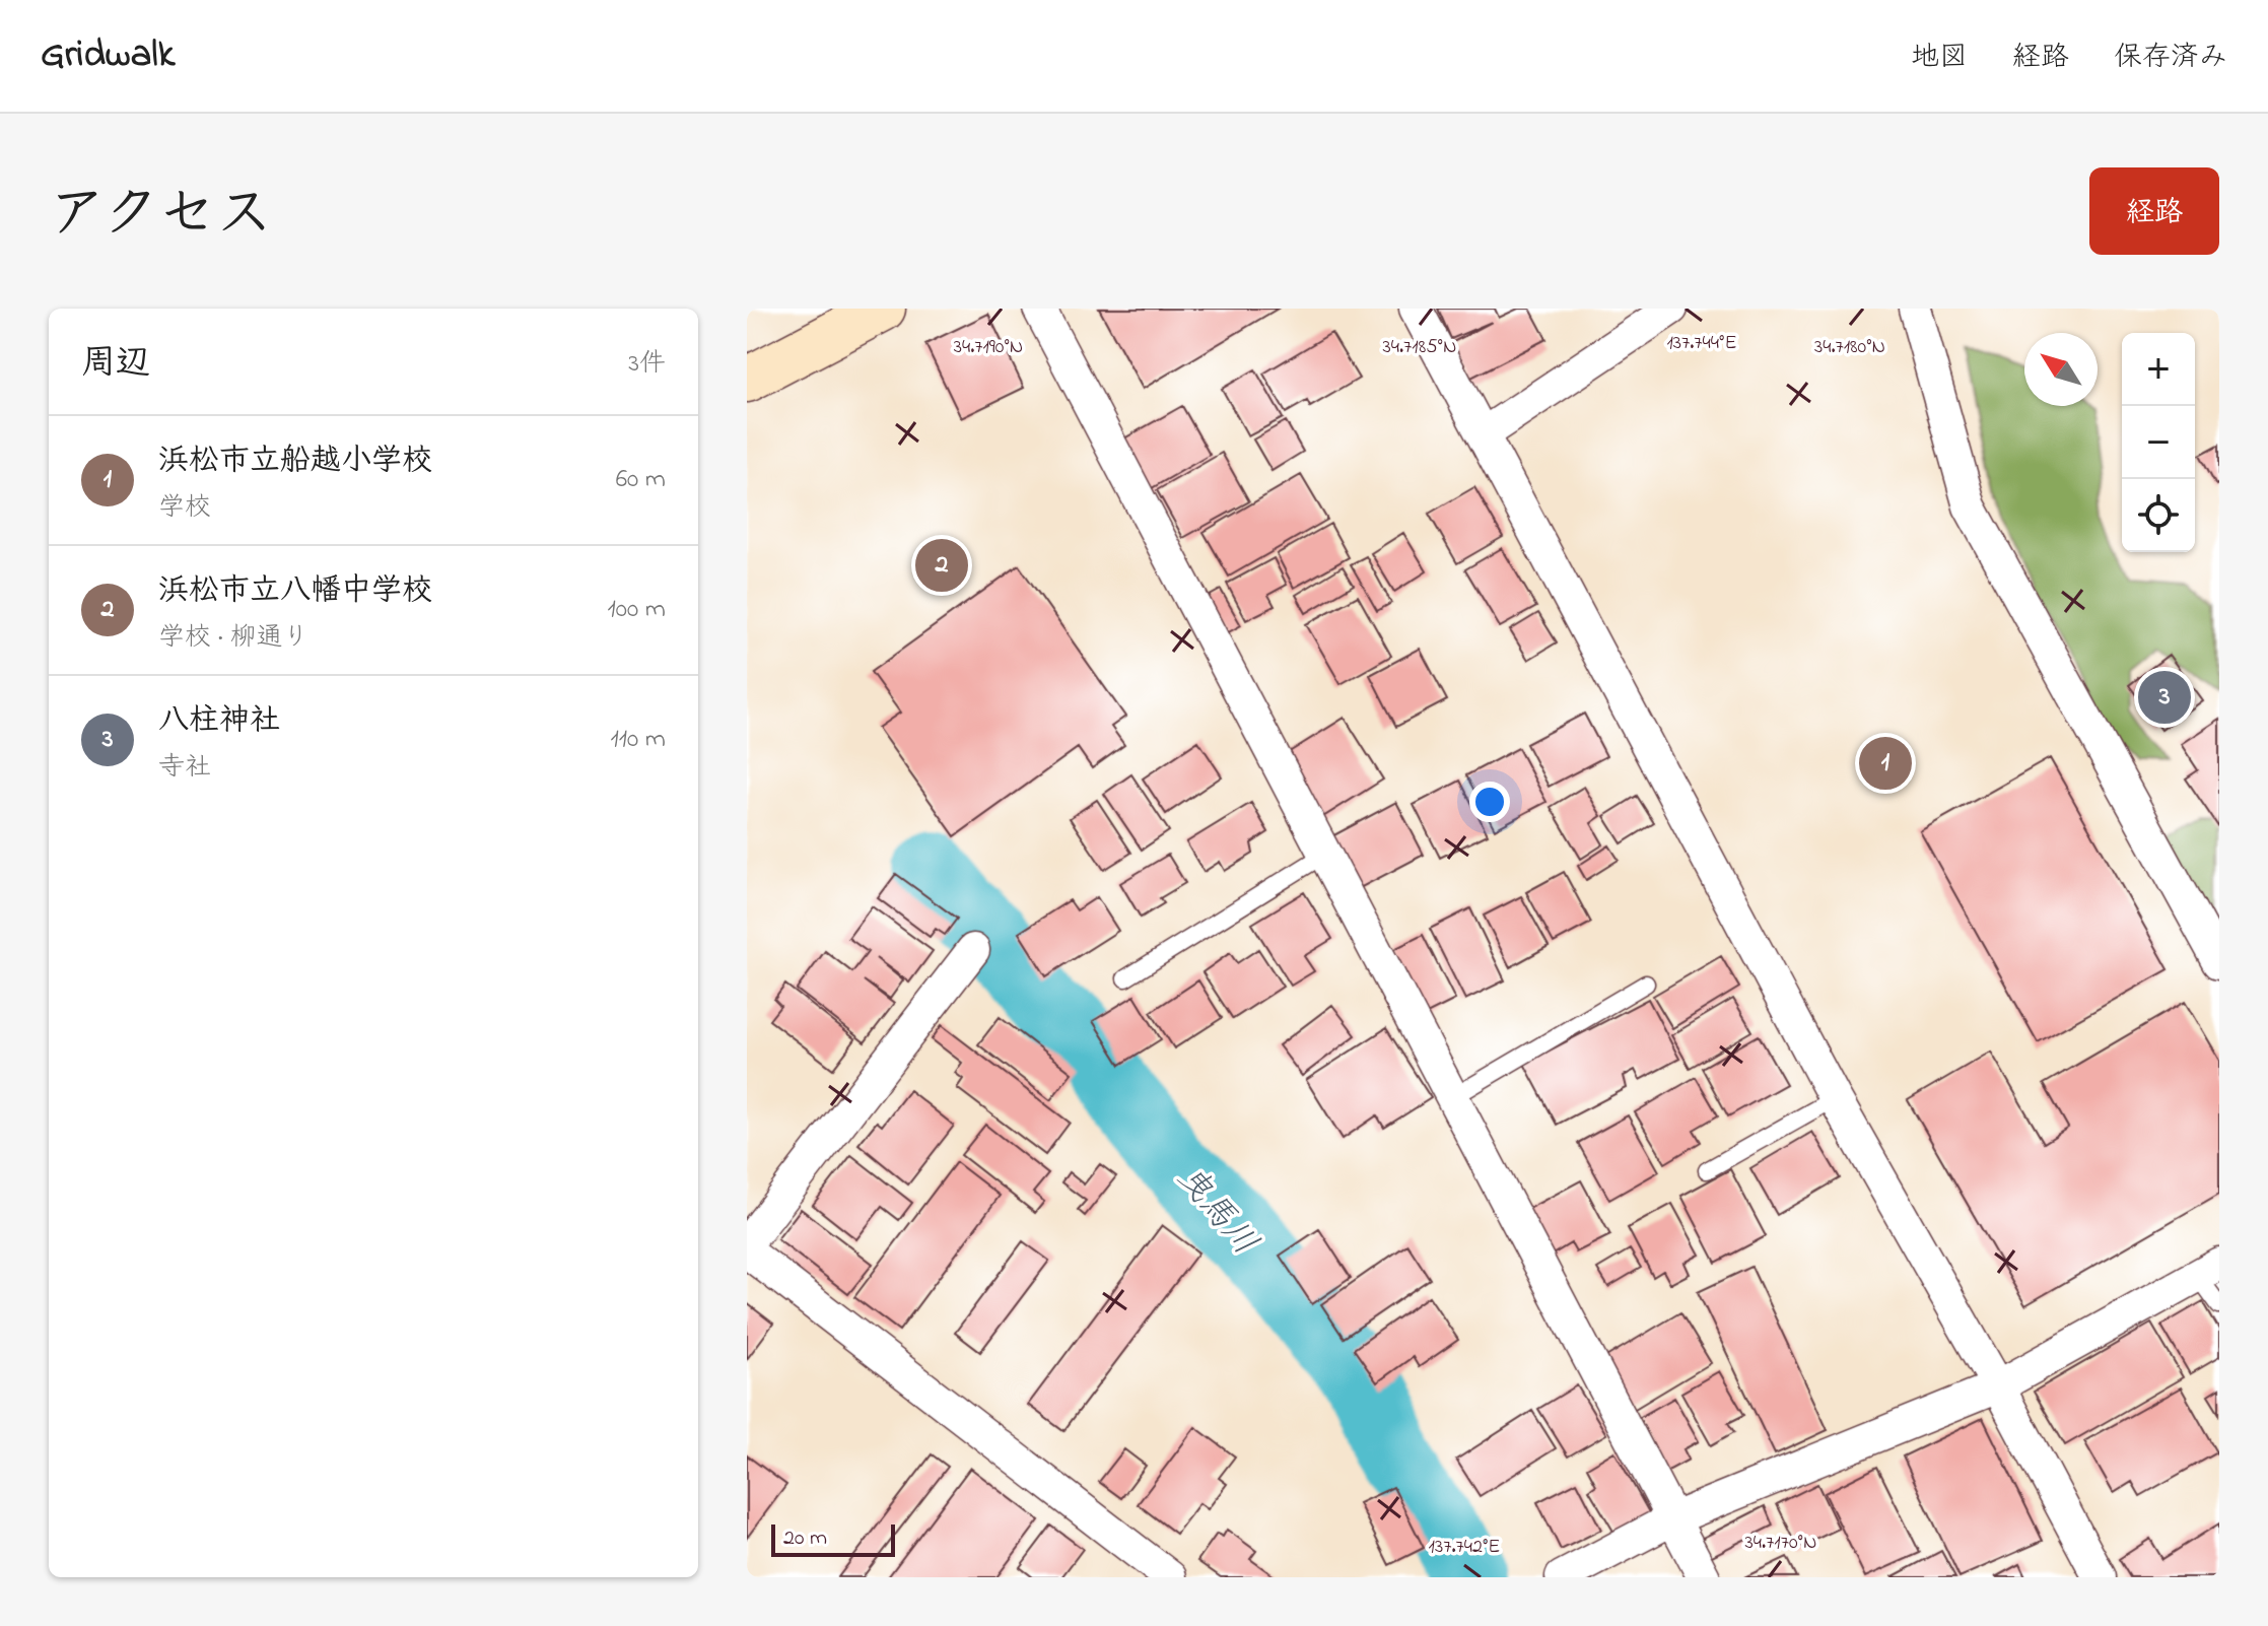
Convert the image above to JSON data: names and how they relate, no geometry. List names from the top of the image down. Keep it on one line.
{"water":["曳馬川"],"scale_bar":"20 m","north":"top left","page":{"header":"Gridwalk","nav":["地図","経路","保存済み"],"title":"アクセス","buttons":"経路","heading":["周辺","3件"],"map_buttons":["+","−"],"list":[{"mark":"1","name":"浜松市立船越小学校","note":"学校","value":"60 m"},{"mark":"2","name":"浜松市立八幡中学校","note":"学校 · 柳通り","value":"100 m"},{"mark":"3","name":"八柱神社","note":"寺社","value":"110 m"}],"pins":["2","3","1"],"scale":"20 m"},"coordinates":["137.744°E","34.7190°N","34.7185°N","34.7180°N","34.7170°N","137.742°E"]}
